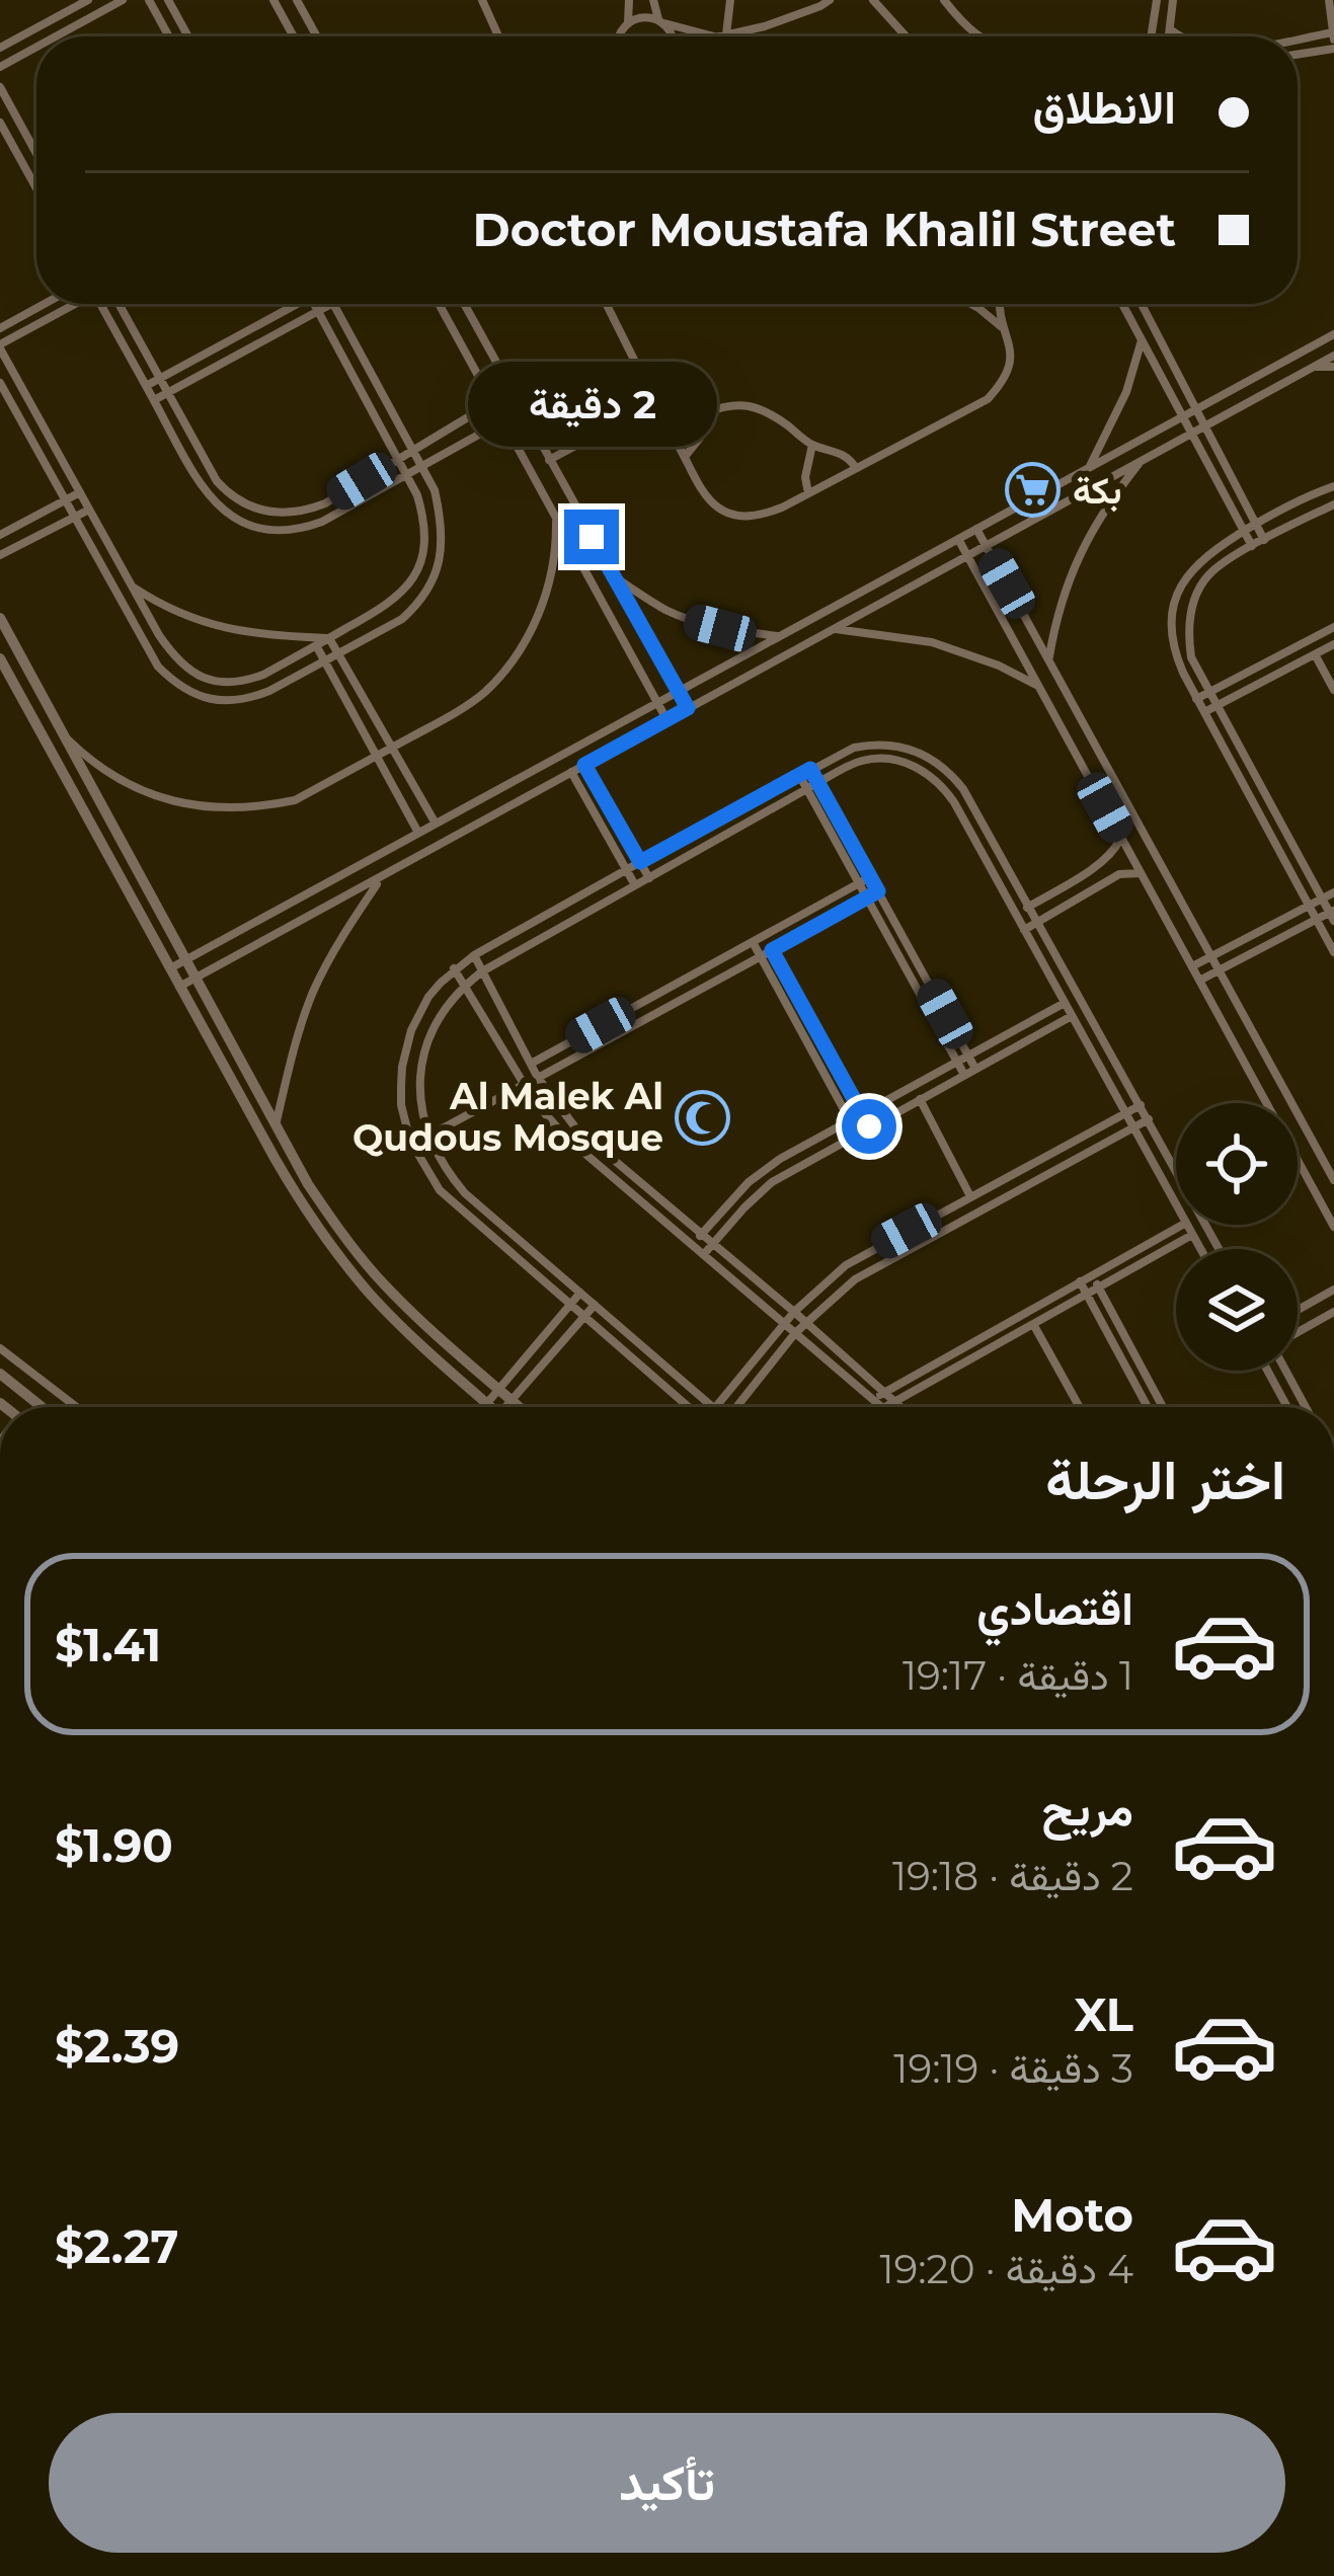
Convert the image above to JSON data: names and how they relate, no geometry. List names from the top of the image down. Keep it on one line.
{"places":{"supermarket":["بكة"],"mosque":["Al Malek Al Qudous Mosque"]},"page":{"banner":["الانطلاق","Doctor Moustafa Khalil Street"],"bubble":"2 دقيقة","heading":"اختر الرحلة","list":[{"name":"اقتصادي","note":"1 دقيقة · 19:17","value":"$1.41"},{"name":"مريح","note":"2 دقيقة · 19:18","value":"$1.90"},{"name":"XL","note":"3 دقيقة · 19:19","value":"$2.39"},{"name":"Moto","note":"4 دقيقة · 19:20","value":"$2.27"}],"buttons":"تأكيد"}}
